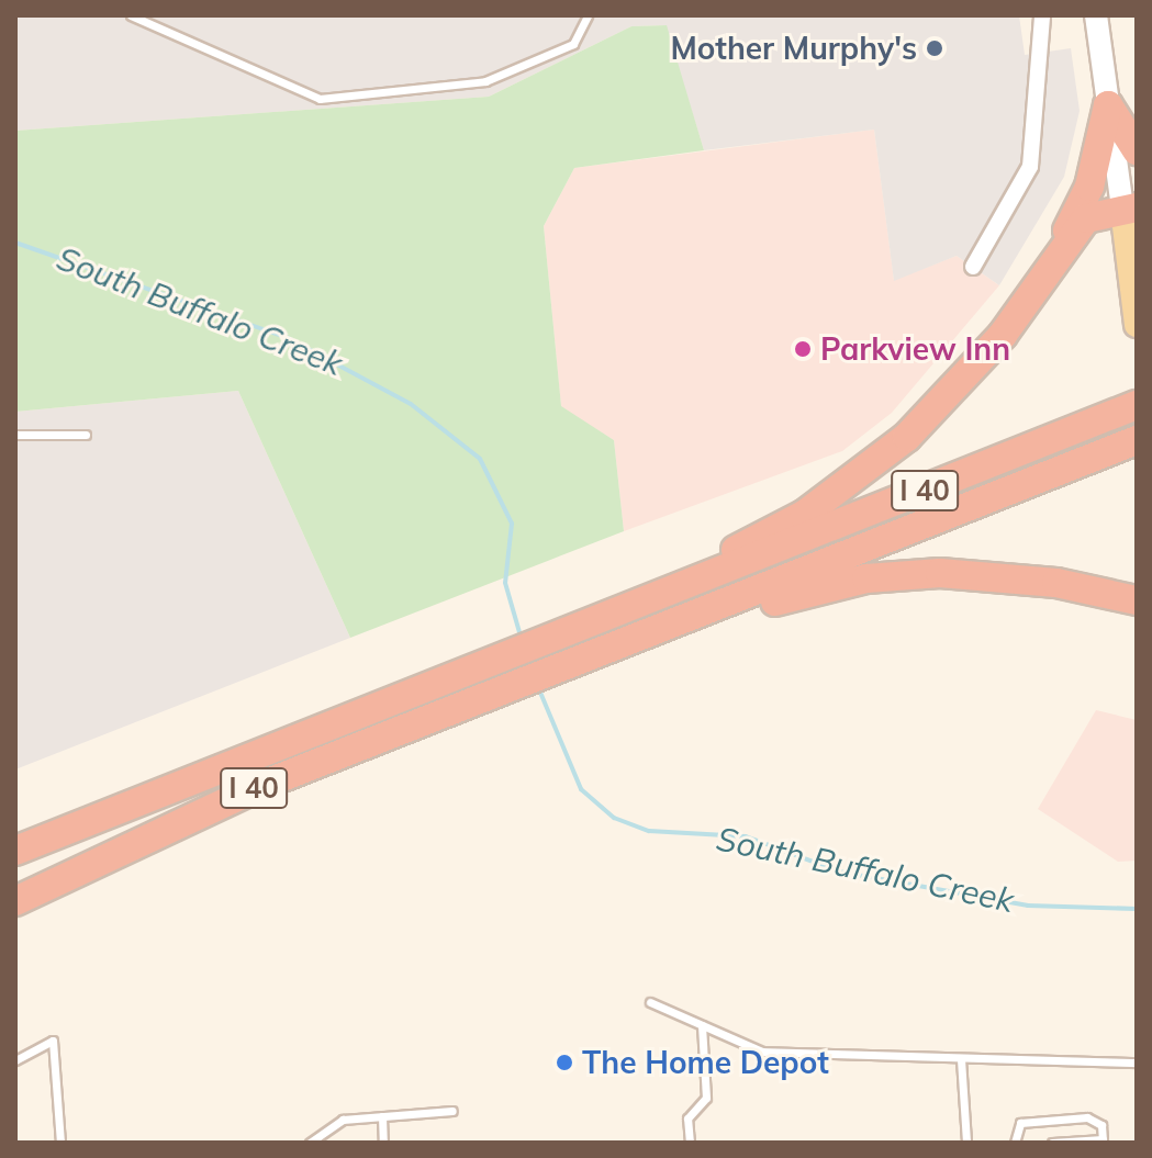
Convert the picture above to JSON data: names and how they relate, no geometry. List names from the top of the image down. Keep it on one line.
{"streets":{"highway":["I 40"]},"water":["South Buffalo Creek"],"places":["Mother Murphy's","Parkview Inn","The Home Depot"]}
